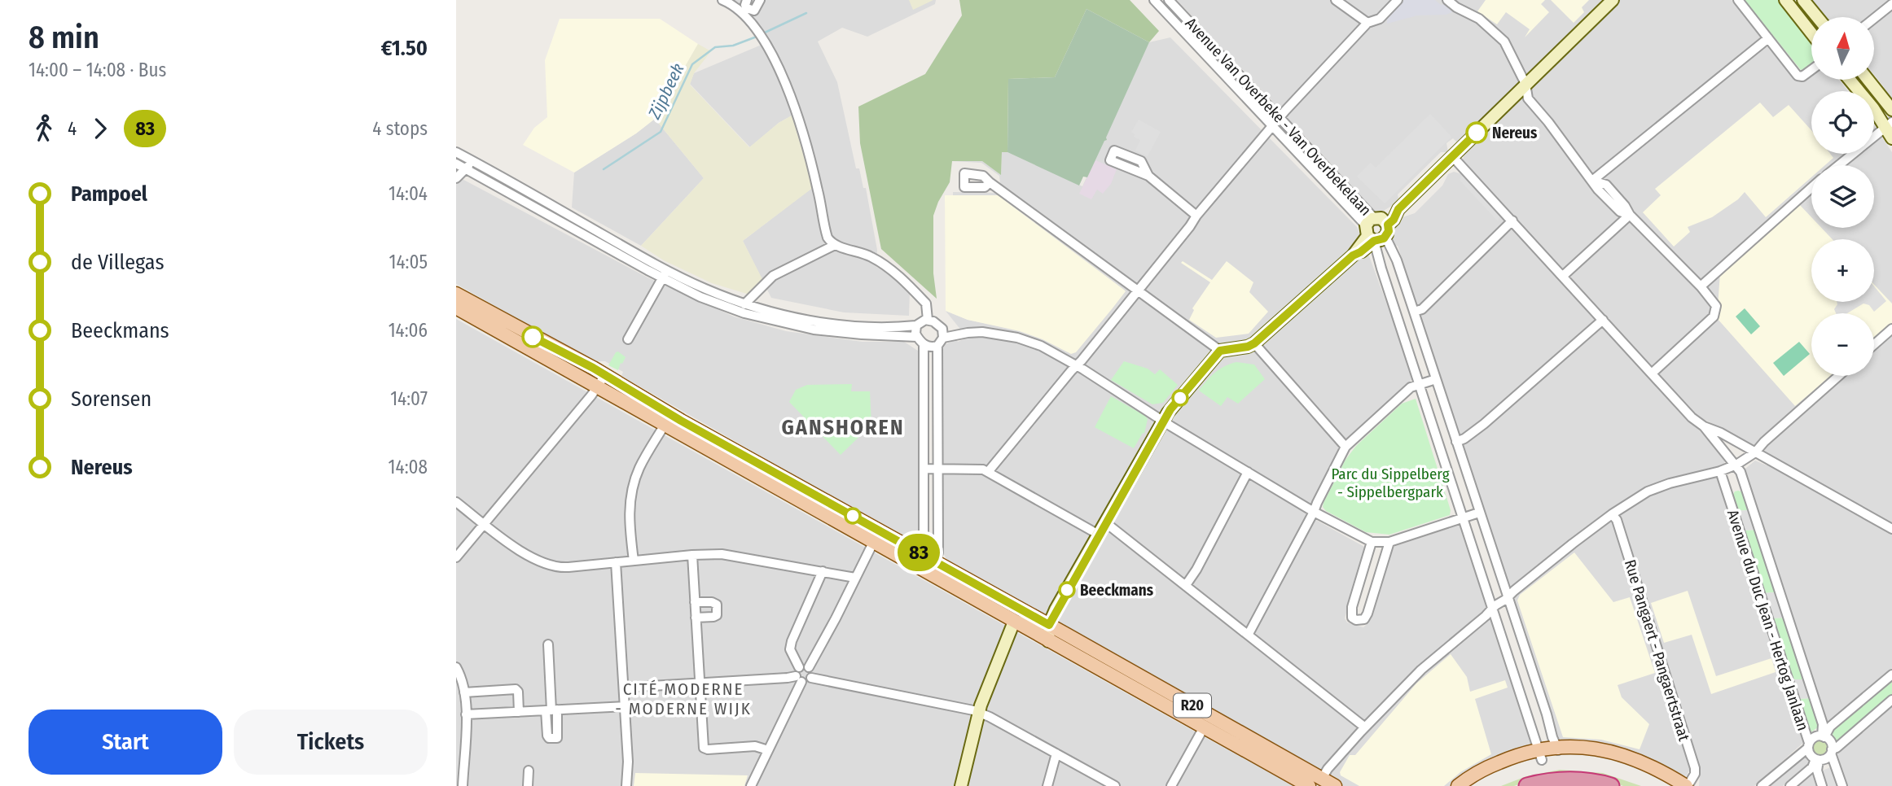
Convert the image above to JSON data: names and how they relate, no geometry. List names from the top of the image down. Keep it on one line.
{"streets":{"main road":["R20"],"street":["Avenue Van Overbeke - Van Overbekelaan","Avenue du Duc Jean - Hertog Janlaan","Rue Pangaert - Pangaertstraat"]},"districts":["GANSHOREN","CITÉ MODERNE - MODERNE WIJK"],"water":["Zijpbeek"],"parks":["Parc du Sippelberg - Sippelbergpark"],"places":["Nereus","Beeckmans"],"lines":["bus line 83"],"north":"top","page":{"heading":["8 min","14:00 – 14:08 · Bus","€1.50"],"on_map":"83","map_buttons":["+","−"],"legs":["4","83","4 stops"],"list":[{"name":"Pampoel","value":"14:04"},{"name":"de Villegas","value":"14:05"},{"name":"Beeckmans","value":"14:06"},{"name":"Sorensen","value":"14:07"},{"name":"Nereus","value":"14:08"}],"buttons":["Start","Tickets"]}}
